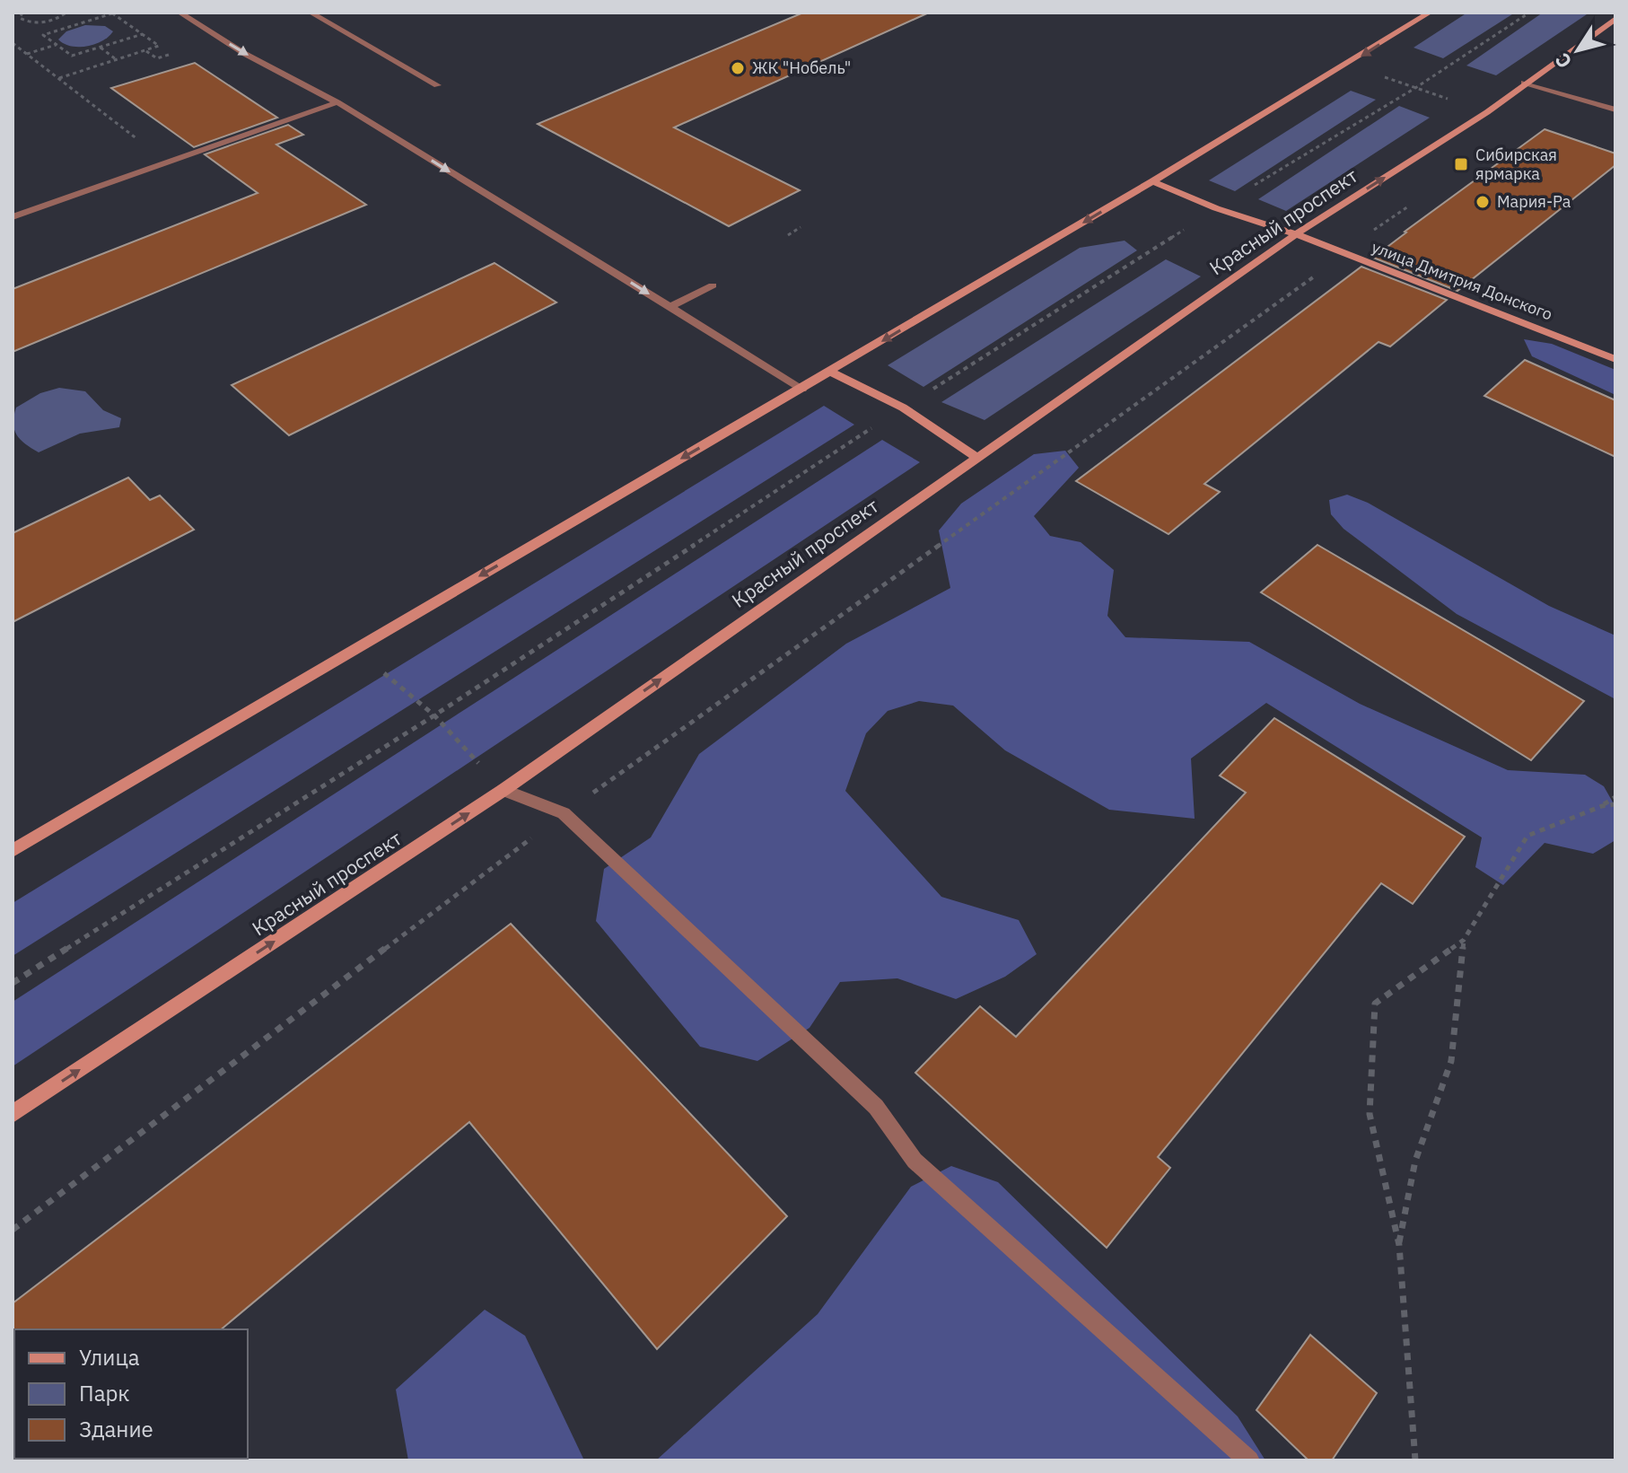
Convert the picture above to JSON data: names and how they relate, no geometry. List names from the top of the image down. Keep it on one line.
{"streets":{"main road":["Красный проспект","улица Дмитрия Донского"]},"crossings":[["Красный проспект","улица Дмитрия Донского"]],"one_way":["Красный проспект"],"places":{"other":["ЖК \"Нобель\"","Мария-Ра"],"transit":["Сибирская ярмарка"]},"legend":["Улица","Парк","Здание"],"north":"bottom left"}
